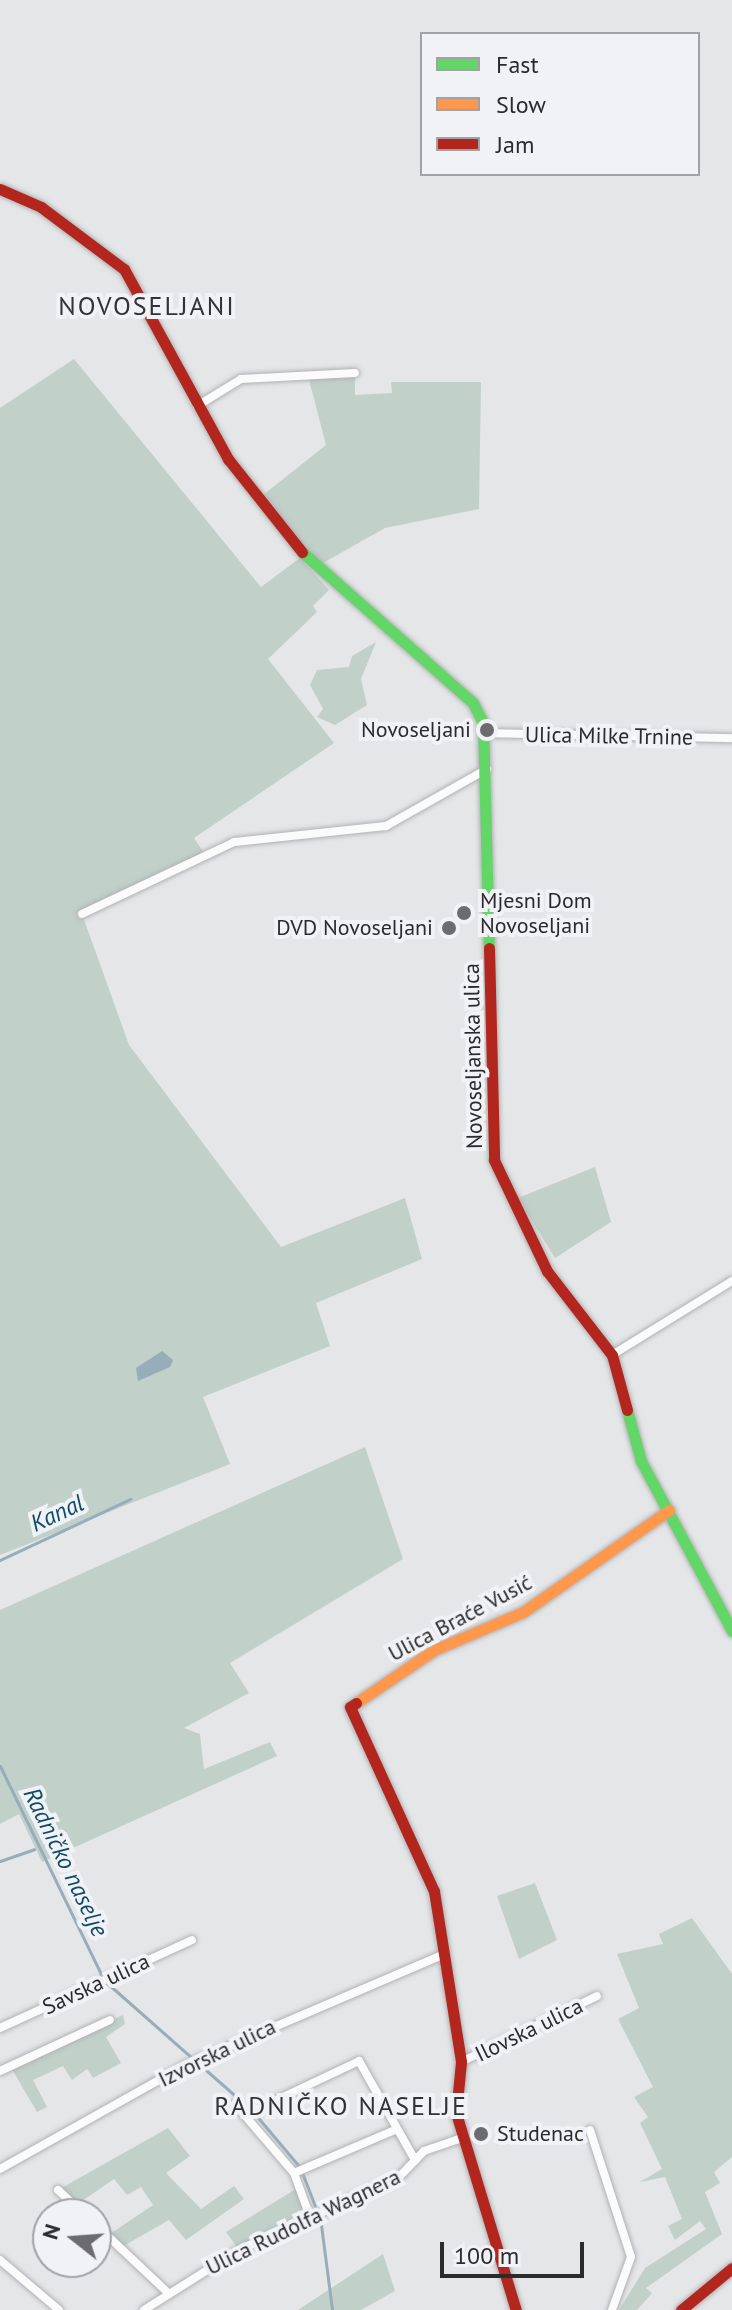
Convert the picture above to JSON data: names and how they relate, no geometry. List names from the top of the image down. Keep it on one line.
{"streets":{"main road":["Novoseljanska ulica","Ulica Braće Vusić"],"street":["Ulica Milke Trnine","Savska ulica","Ilovska ulica","Izvorska ulica","Ulica Rudolfa Wagnera"]},"crossings":[["Ulica Milke Trnine","Novoseljanska ulica"],["Novoseljanska ulica","Ulica Braće Vusić"],["Ulica Braće Vusić","Izvorska ulica"]],"districts":["NOVOSELJANI","RADNIČKO NASELJE"],"water":["Kanal","Radničko naselje"],"places":["Novoseljani","Mjesni Dom Novoseljani","DVD Novoseljani","Studenac"],"legend":["Fast","Slow","Jam"],"scale_bar":"100 m","north":"left"}
